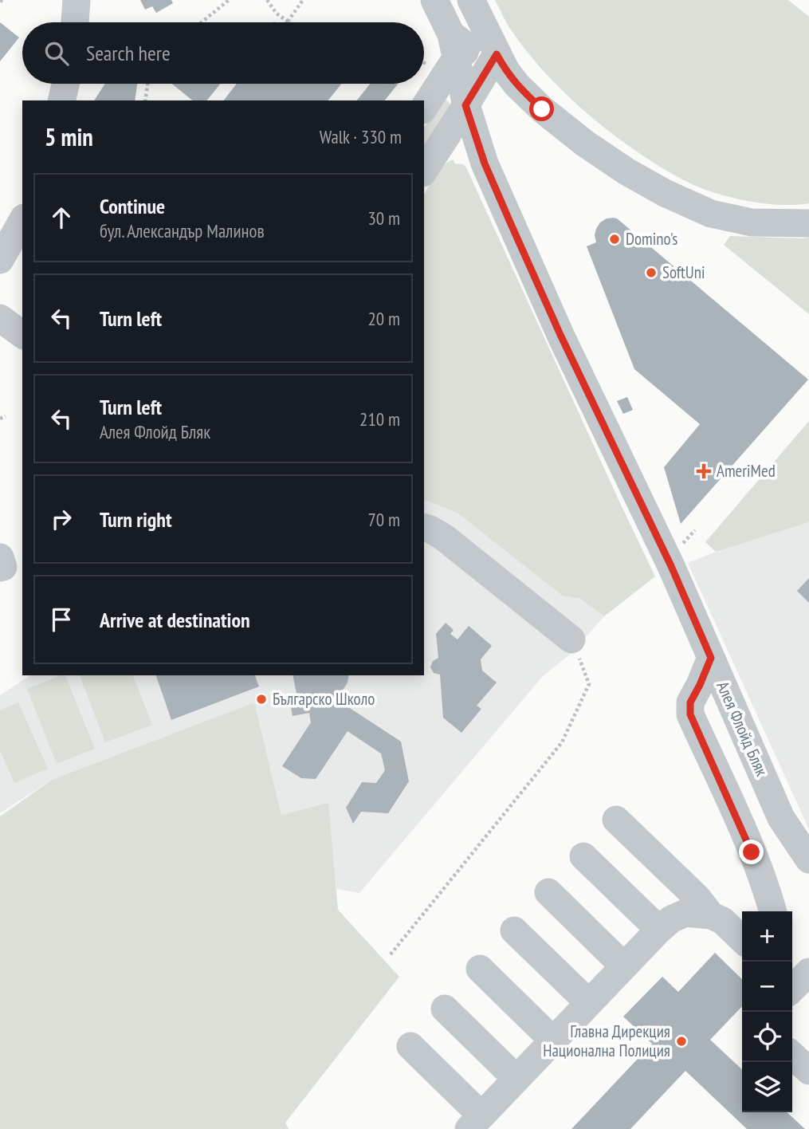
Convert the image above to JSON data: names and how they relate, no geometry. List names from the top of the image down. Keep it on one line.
{"streets":{"street":["Алея Флойд Бляк"]},"places":{"other":["Domino's","SoftUni","Българско Школо","Главна Дирекция Национална Полиция"],"health":["AmeriMed"]},"page":{"search":"Search here","heading":["5 min","Walk · 330 m"],"list":[["Continue","бул. Александър Малинов","30 m"],["Turn left","20 m"],["Turn left","Алея Флойд Бляк","210 m"],["Turn right","70 m"],"Arrive at destination"],"map_buttons":["+","−"]}}
